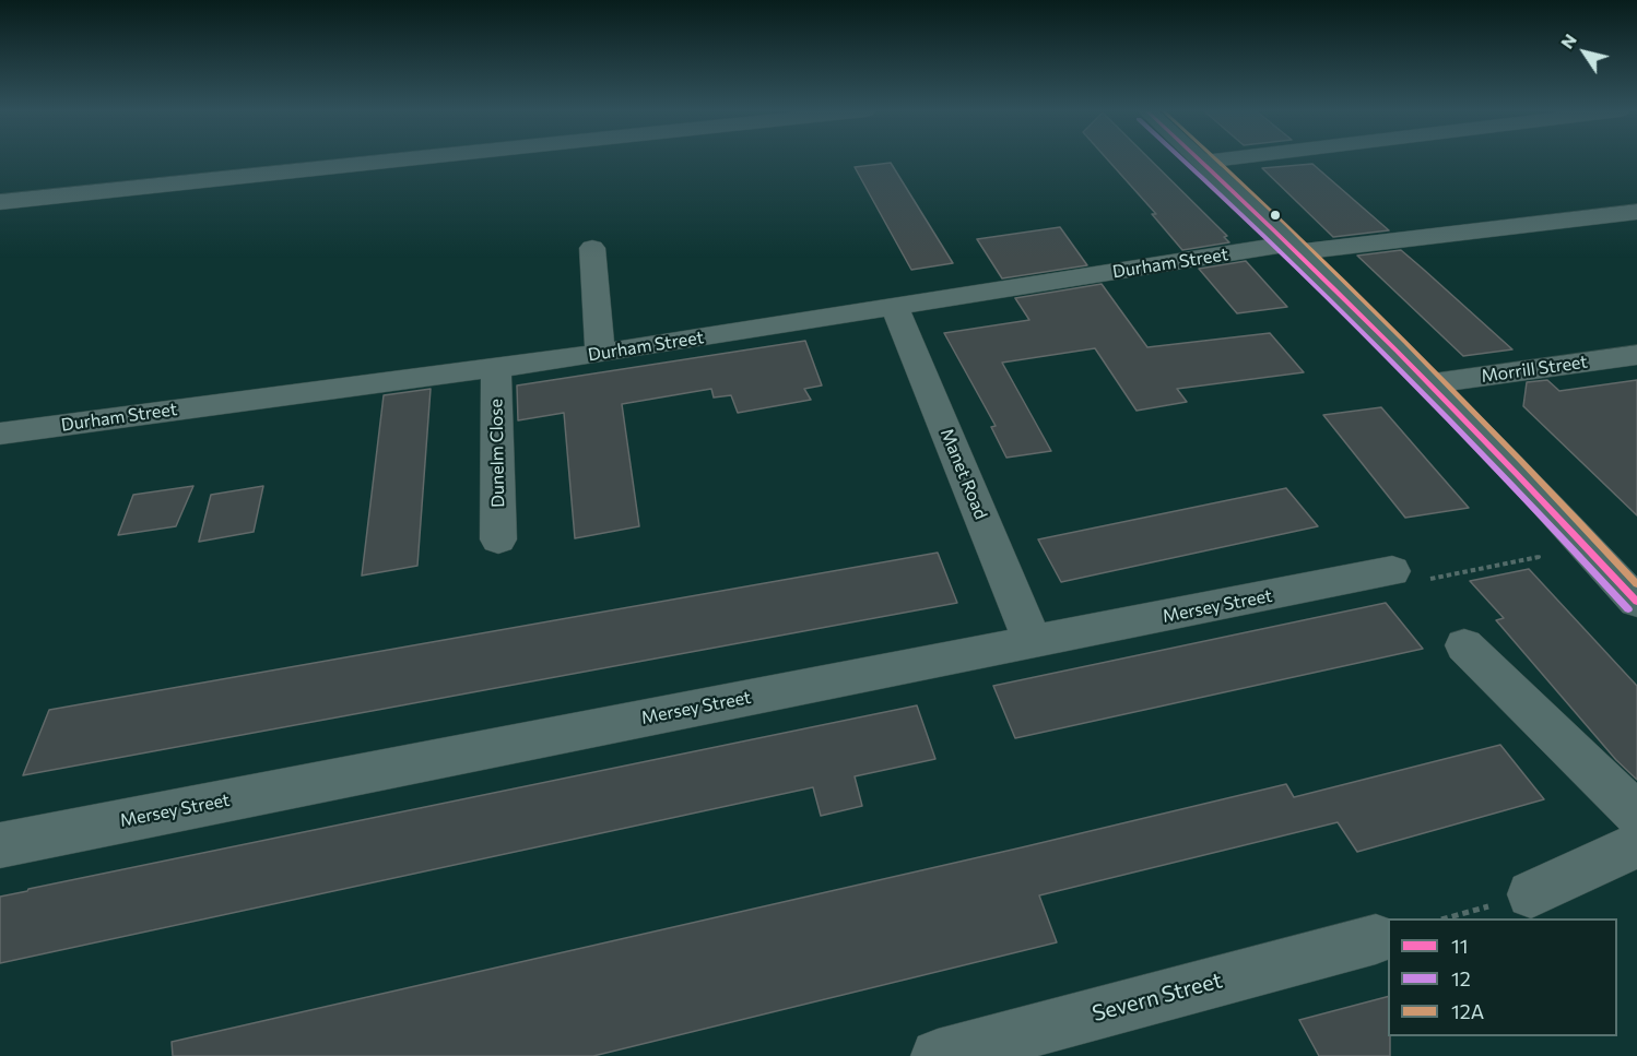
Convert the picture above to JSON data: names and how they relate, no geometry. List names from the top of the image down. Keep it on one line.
{"streets":{"street":["Durham Street","Morrill Street","Dunelm Close","Manet Road","Mersey Street","Severn Street"]},"crossings":[["Durham Street","Dunelm Close"],["Durham Street","Manet Road"],["Manet Road","Mersey Street"]],"lines":["transit line 11","transit line 12","transit line 12A"],"legend":["11","12","12A"],"north":"top left"}
